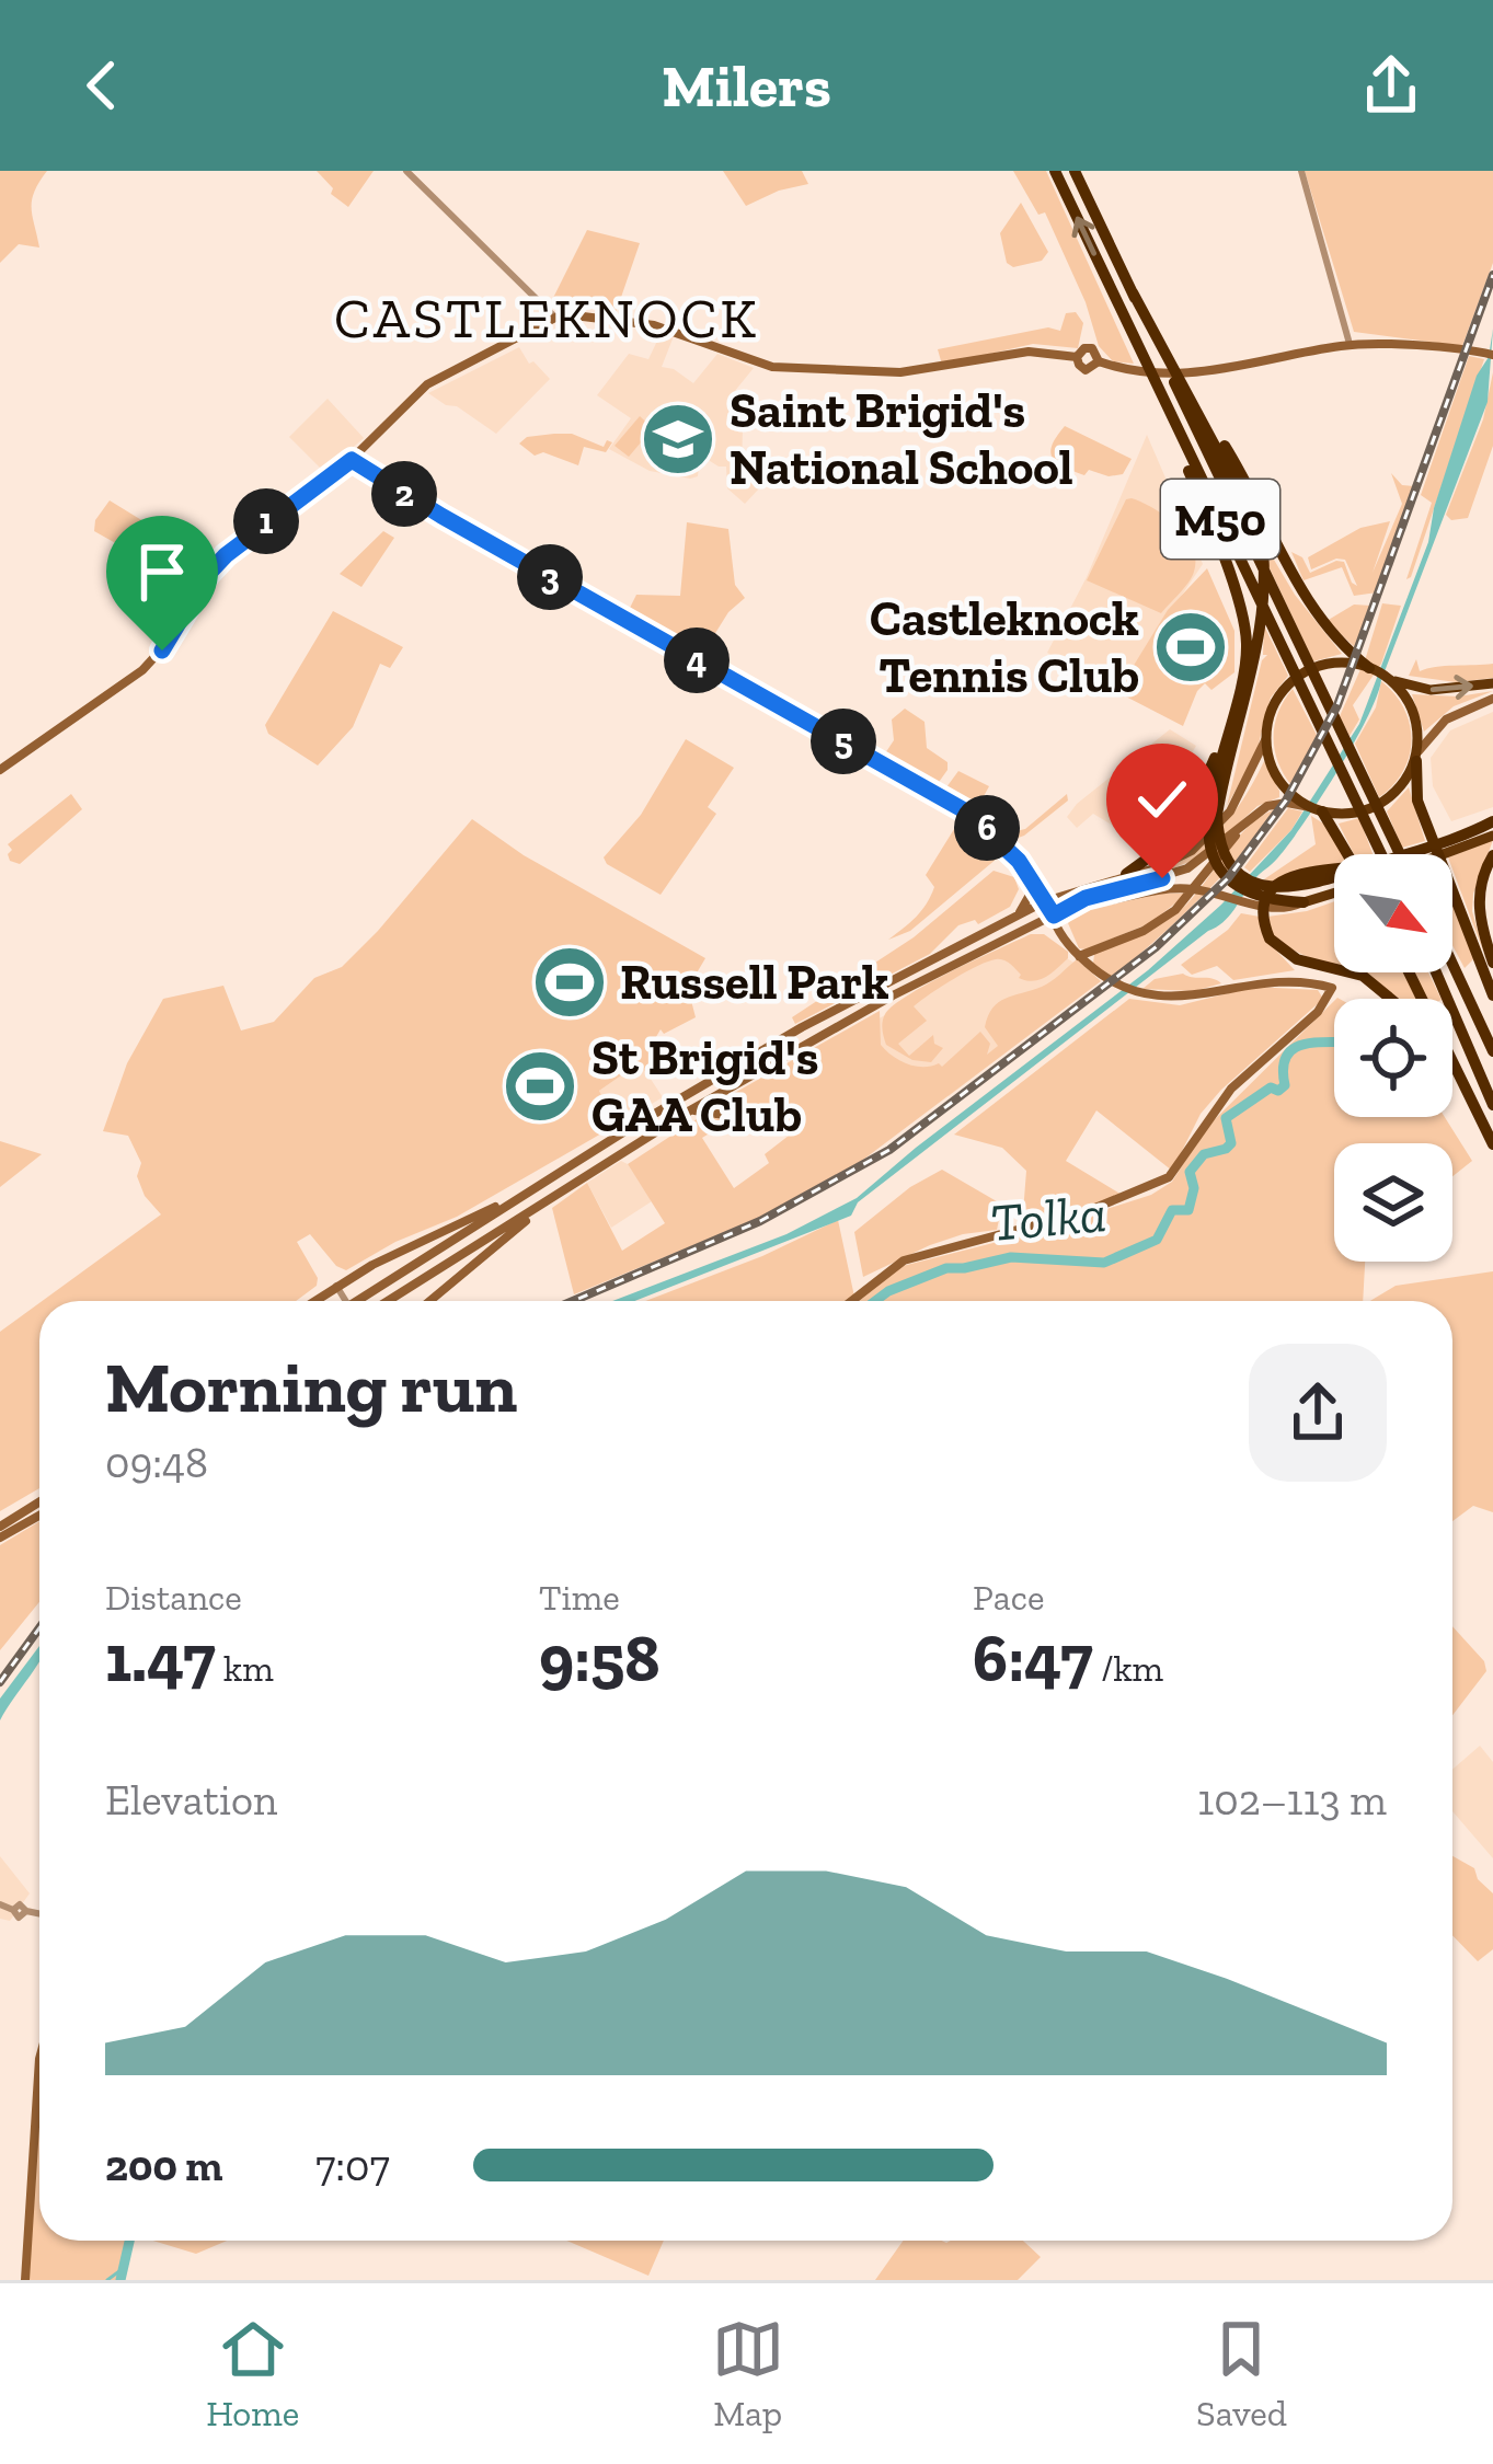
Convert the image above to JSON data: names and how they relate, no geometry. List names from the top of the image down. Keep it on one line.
{"streets":{"highway":["M50"]},"districts":["CASTLEKNOCK"],"water":["Tolka"],"places":{"school or university":["Saint Brigid's National School"],"sports":["Castleknock Tennis Club","Russell Park","St Brigid's GAA Club"]},"north":"bottom right","page":{"header":"Milers","pins":["2","1","3","4","5","6"],"heading":["Morning run","09:48"],"stats":[["Distance","1.47 km"],["Time","9:58"],["Pace","6:47 /km"]],"chart":["Elevation","102–113 m"],"list":[{"name":"200 m","note":"7:07"}],"tabs":["Home","Map","Saved"]}}
